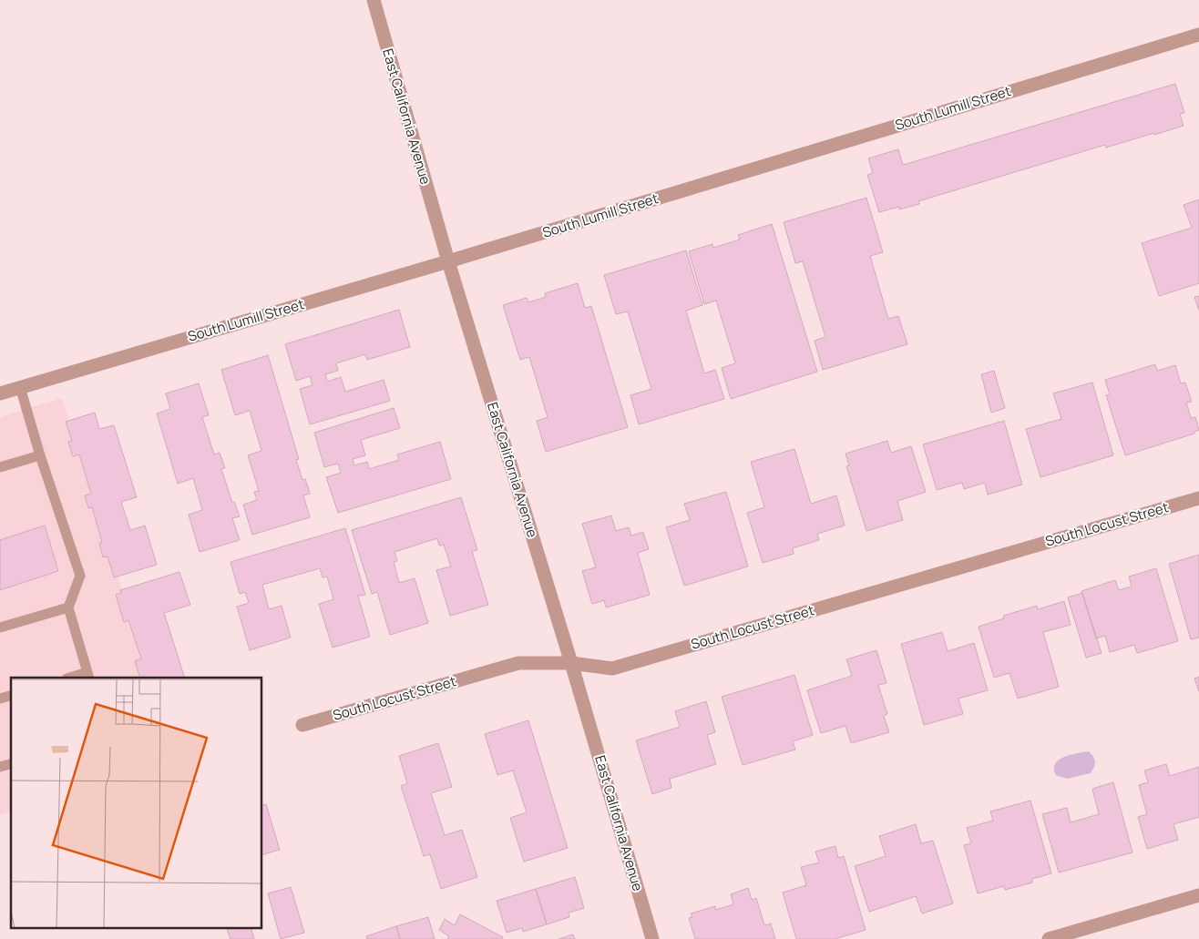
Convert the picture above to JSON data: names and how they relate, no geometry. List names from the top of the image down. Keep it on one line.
{"streets":{"street":["South Lumill Street","East California Avenue","South Locust Street"]},"crossings":[["South Lumill Street","East California Avenue"],["East California Avenue","South Locust Street"]]}
